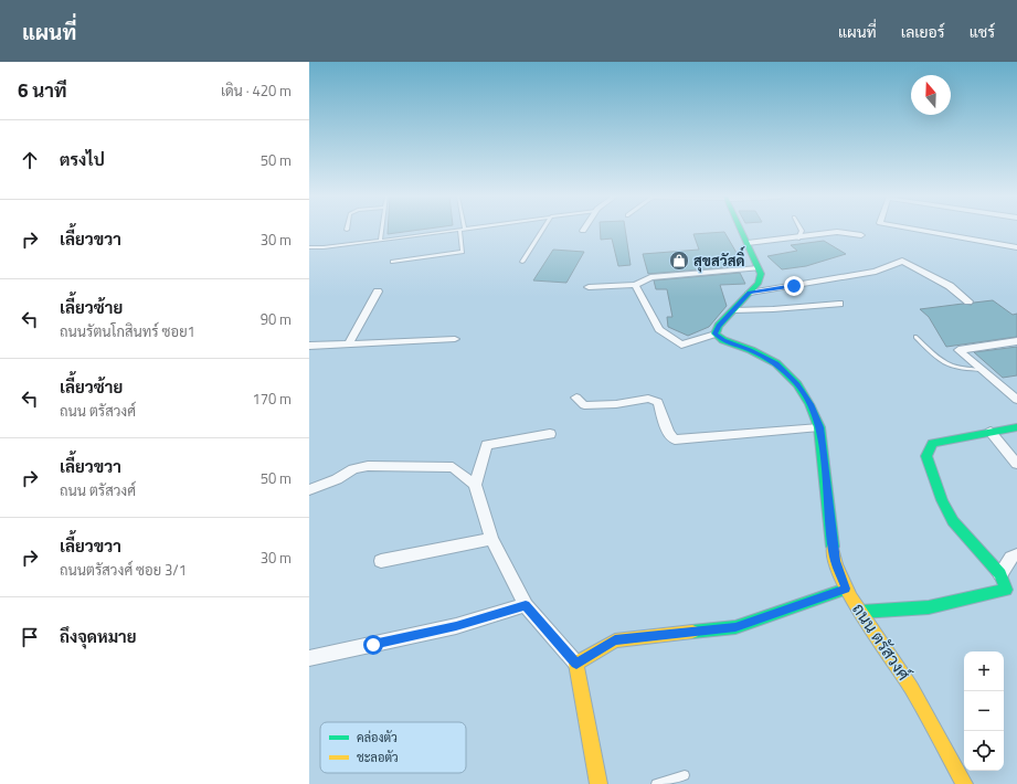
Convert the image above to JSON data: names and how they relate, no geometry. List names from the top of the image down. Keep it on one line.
{"streets":{"street":["ถนน ตรัสวงศ์"]},"places":{"shop":["สุขสวัสดิ์"]},"legend":["คล่องตัว","ชะลอตัว"],"north":"top","page":{"header":"แผนที่","nav":["แผนที่","เลเยอร์","แชร์"],"heading":["6 นาที","เดิน · 420 m"],"list":[["ตรงไป","50 m"],["เลี้ยวขวา","30 m"],["เลี้ยวซ้าย","ถนนรัตนโกสินทร์ ซอย1","90 m"],["เลี้ยวซ้าย","ถนน ตรัสวงศ์","170 m"],["เลี้ยวขวา","ถนน ตรัสวงศ์","50 m"],["เลี้ยวขวา","ถนนตรัสวงศ์ ซอย 3/1","30 m"],"ถึงจุดหมาย"],"map_buttons":["+","−"]}}
